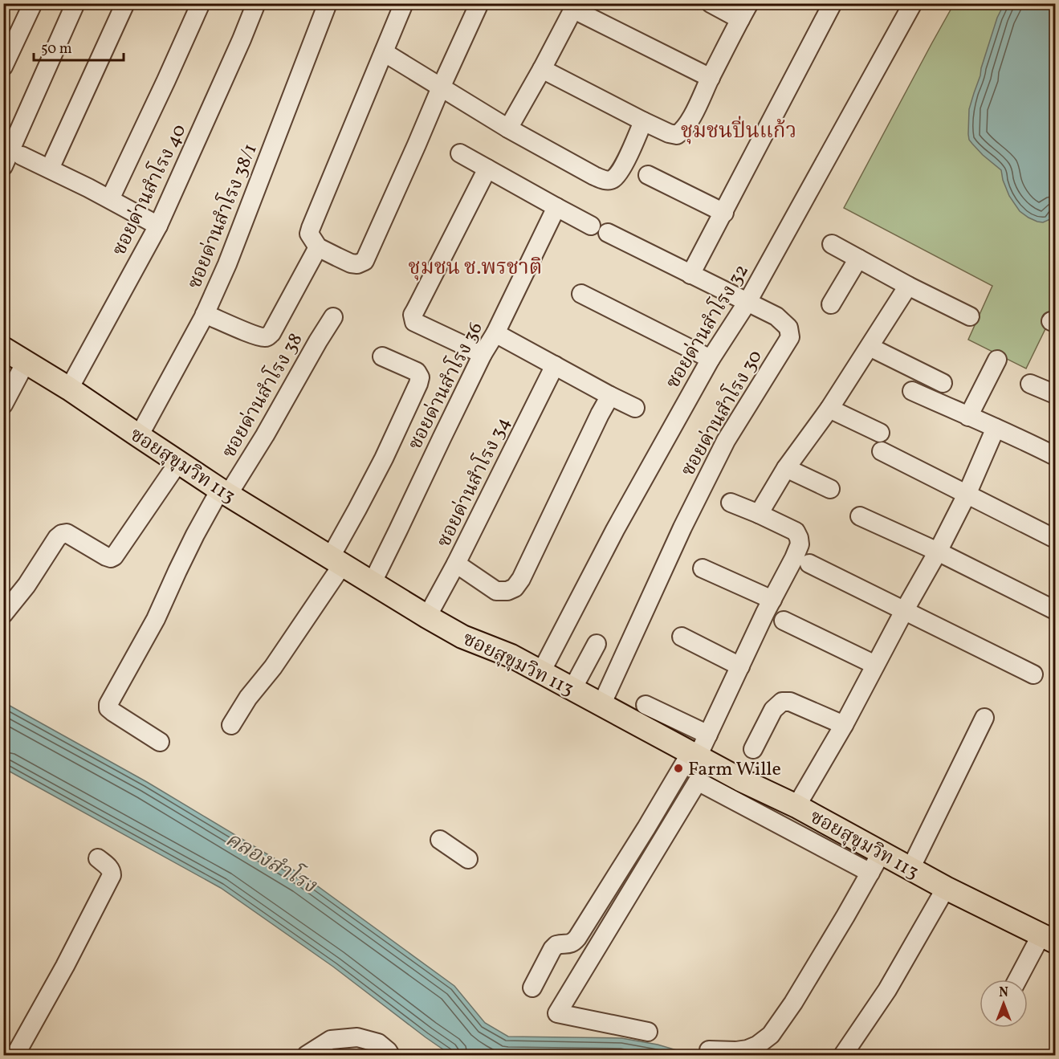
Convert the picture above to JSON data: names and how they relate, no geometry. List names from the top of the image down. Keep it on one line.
{"streets":{"main road":["ซอยสุขุมวิท 113"],"street":["ซอยด่านสำโรง 40","ซอยด่านสำโรง 38/1","ซอยด่านสำโรง 32","ซอยด่านสำโรง 36","ซอยด่านสำโรง 38","ซอยด่านสำโรง 30","ซอยด่านสำโรง 34"]},"crossings":[["ซอยด่านสำโรง 40","ซอยสุขุมวิท 113"],["ซอยด่านสำโรง 38/1","ซอยสุขุมวิท 113"],["ซอยด่านสำโรง 32","ซอยด่านสำโรง 30"],["ซอยด่านสำโรง 32","ซอยสุขุมวิท 113"],["ซอยด่านสำโรง 36","ซอยสุขุมวิท 113"],["ซอยด่านสำโรง 38","ซอยสุขุมวิท 113"],["ซอยด่านสำโรง 30","ซอยสุขุมวิท 113"],["ซอยสุขุมวิท 113","ซอยด่านสำโรง 34"]],"districts":["ชุมชนปิ่นแก้ว","ชุมชน ช.พรชาติ"],"water":["คลองสำโรง"],"places":["Farm Wille"],"scale_bar":"50 m","north":"top"}
